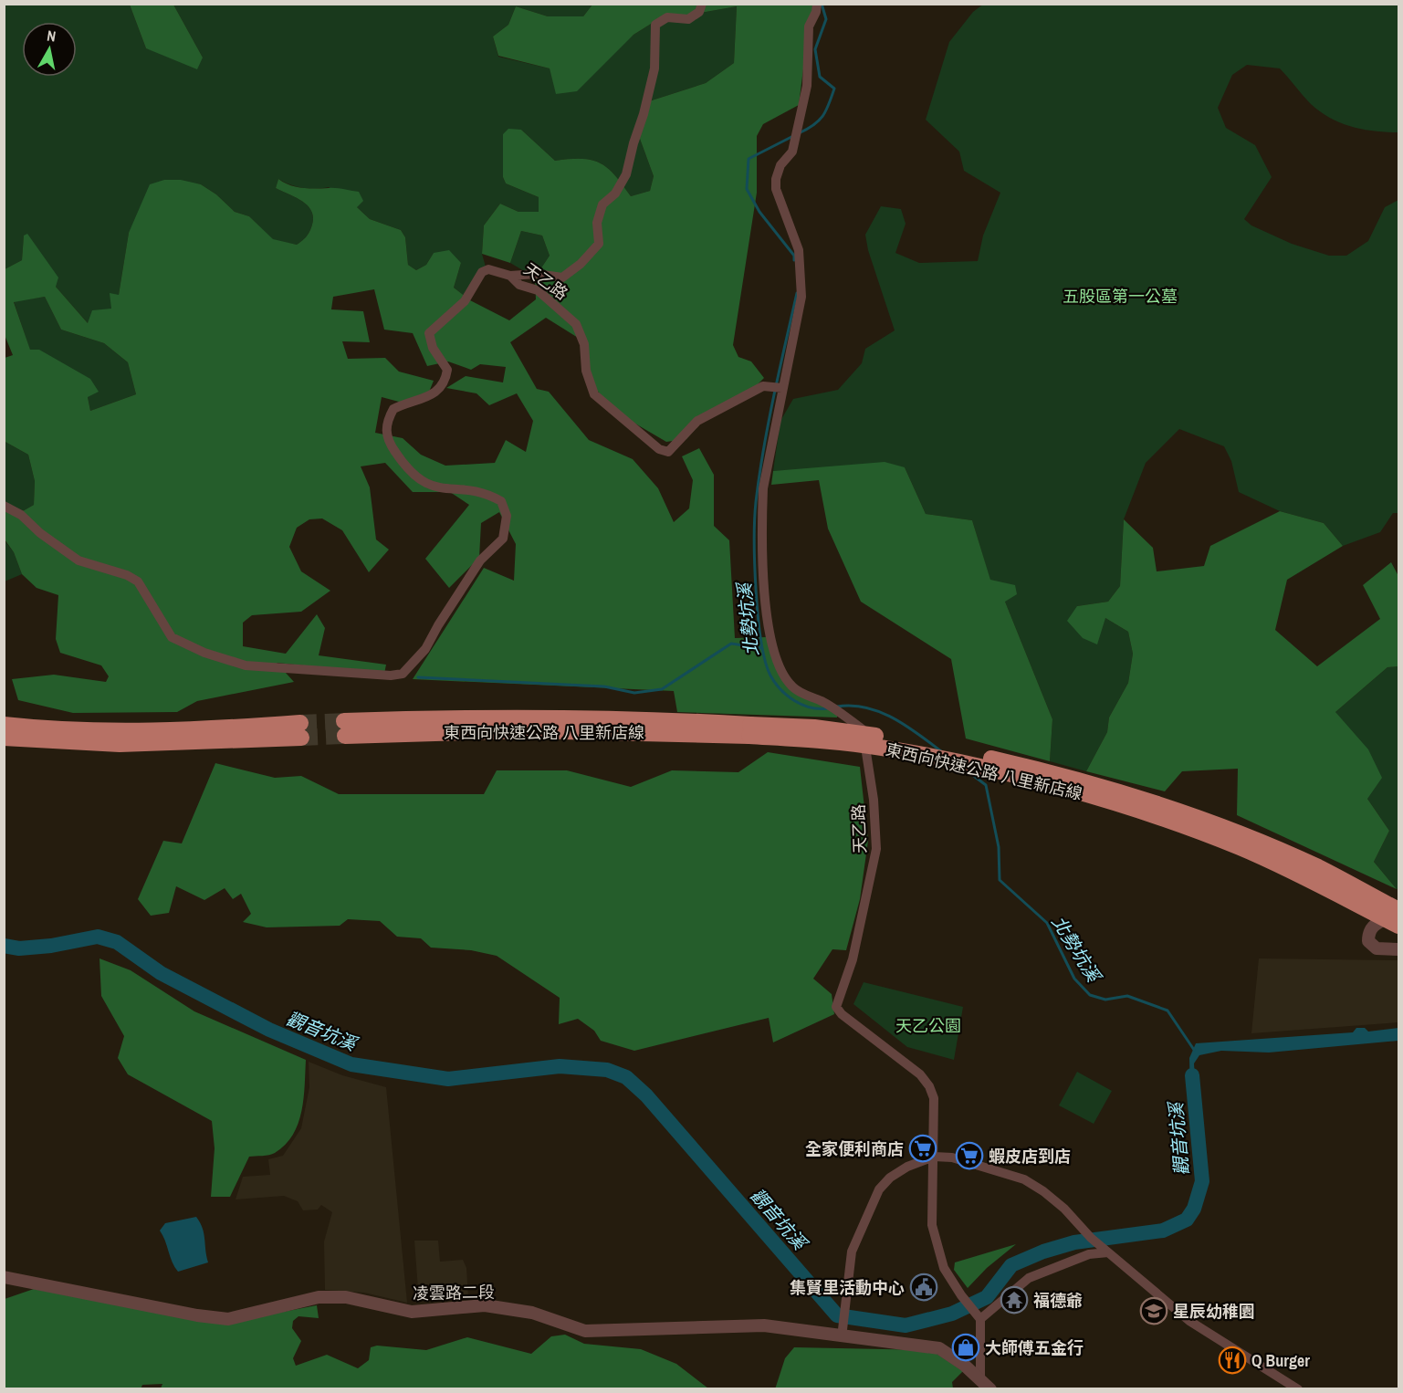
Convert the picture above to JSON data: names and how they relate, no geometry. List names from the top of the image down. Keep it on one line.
{"streets":{"highway":["東西向快速公路 八里新店線"],"street":["天乙路","凌雲路二段"]},"water":["北勢坑溪","觀音坑溪"],"parks":["五股區第一公墓","天乙公園"],"places":{"supermarket":["全家便利商店","蝦皮店到店"],"public building":["集賢里活動中心"],"temple":["福德爺"],"school or university":["星辰幼稚園"],"shop":["大師傅五金行"],"restaurant":["Q Burger"]},"north":"top"}
